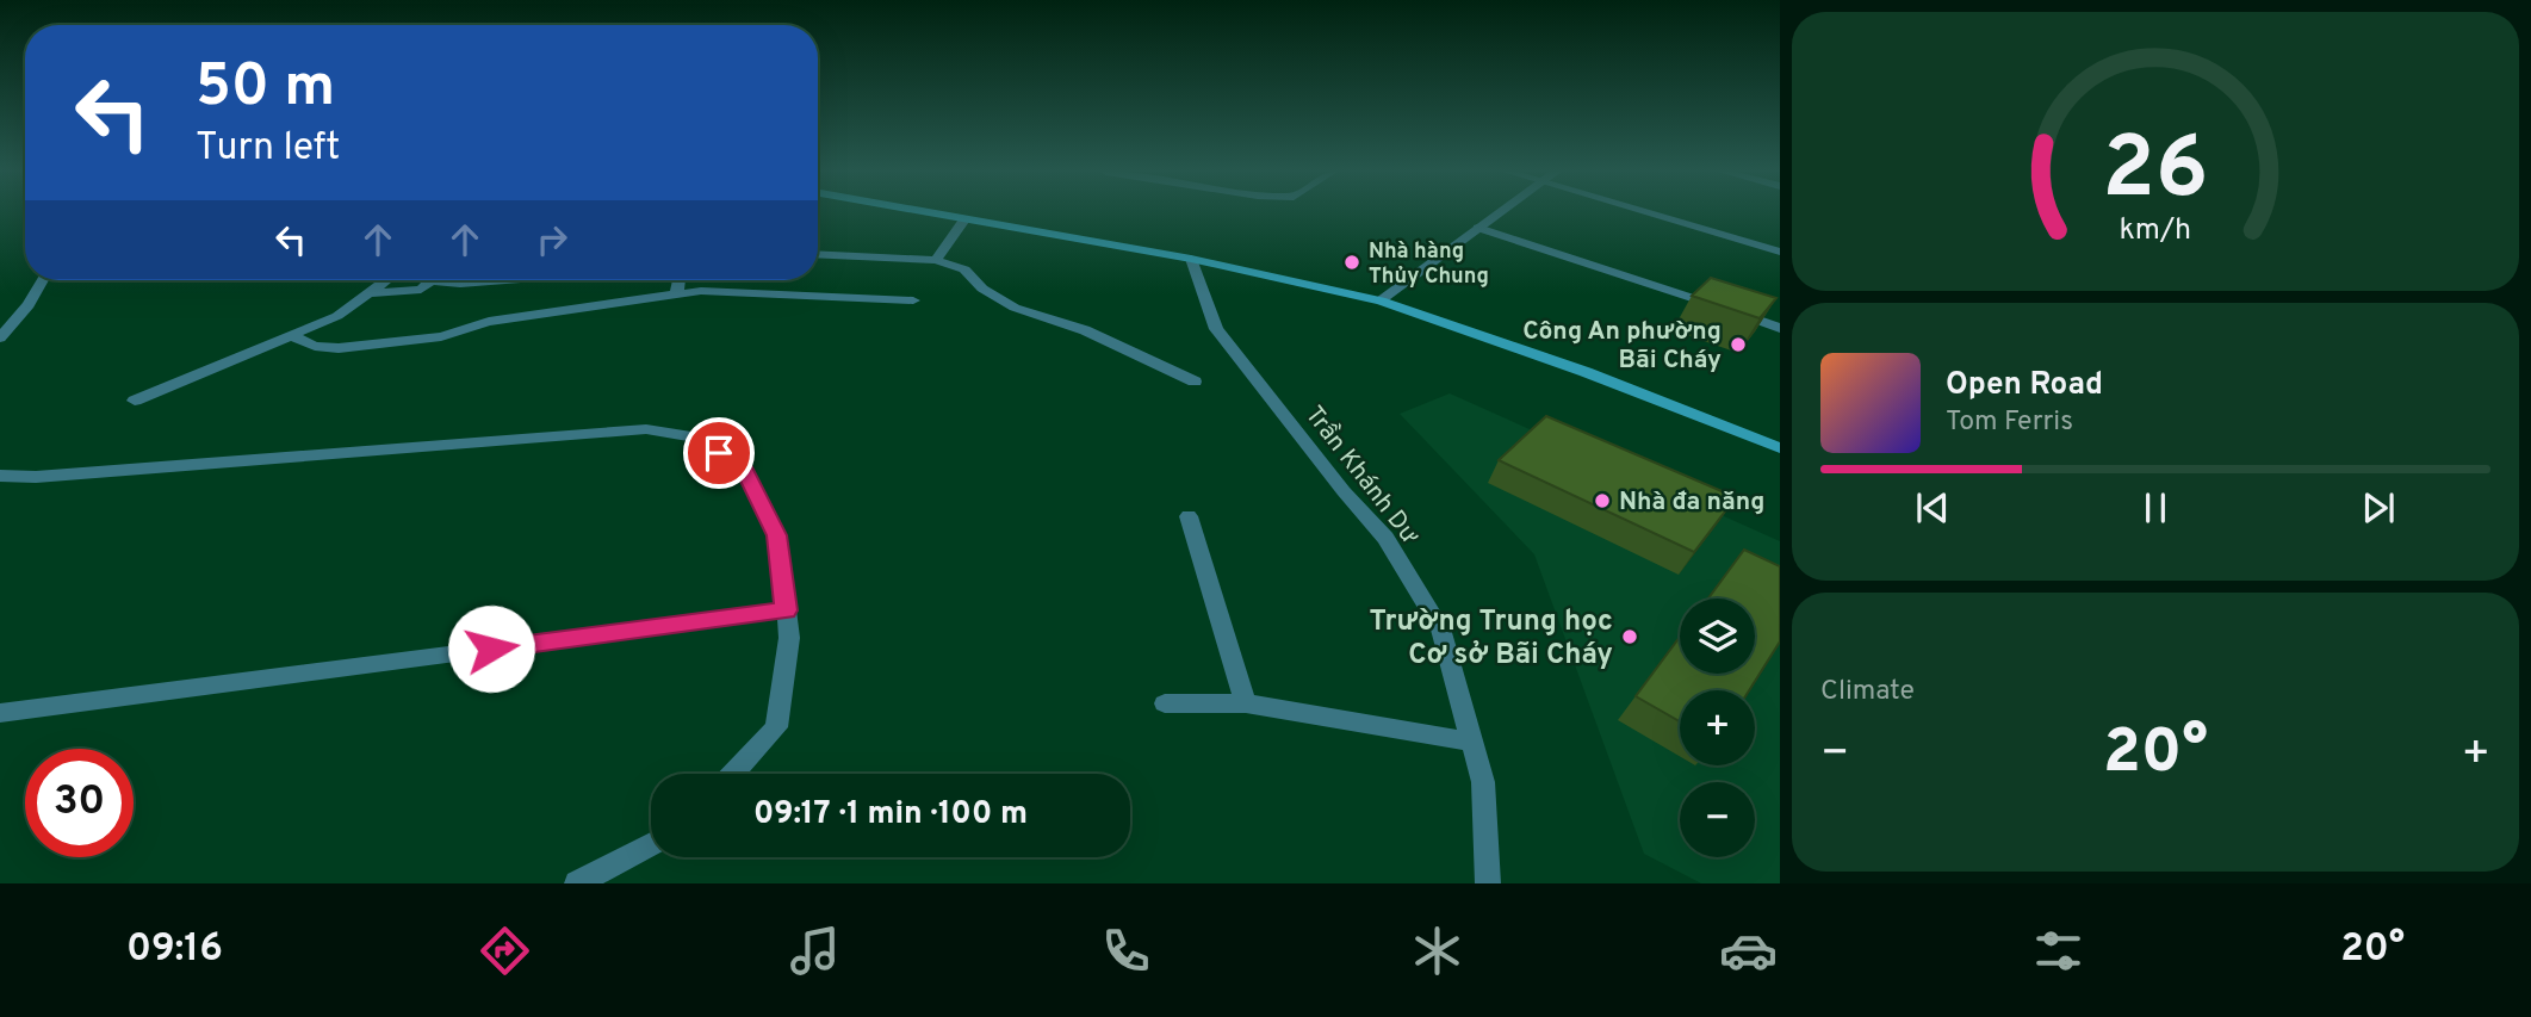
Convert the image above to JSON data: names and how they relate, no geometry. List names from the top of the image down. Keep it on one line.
{"streets":{"street":["Trần Khánh Dư"]},"places":["Nhà hàng Thủy Chung","Công An phường Bãi Cháy","Nhà đa năng","Trường Trung học Cơ sở Bãi Cháy"],"page":{"turn":["50 m","Turn left"],"song":["Open Road","Tom Ferris"],"tile":"Climate","map_buttons":["+","−"],"heat":["−","20°","+"],"limit":"30","trip":"09:17 · 1 min · 100 m","tabs":["09:16","20°"],"gauge":["26","km/h"]}}
